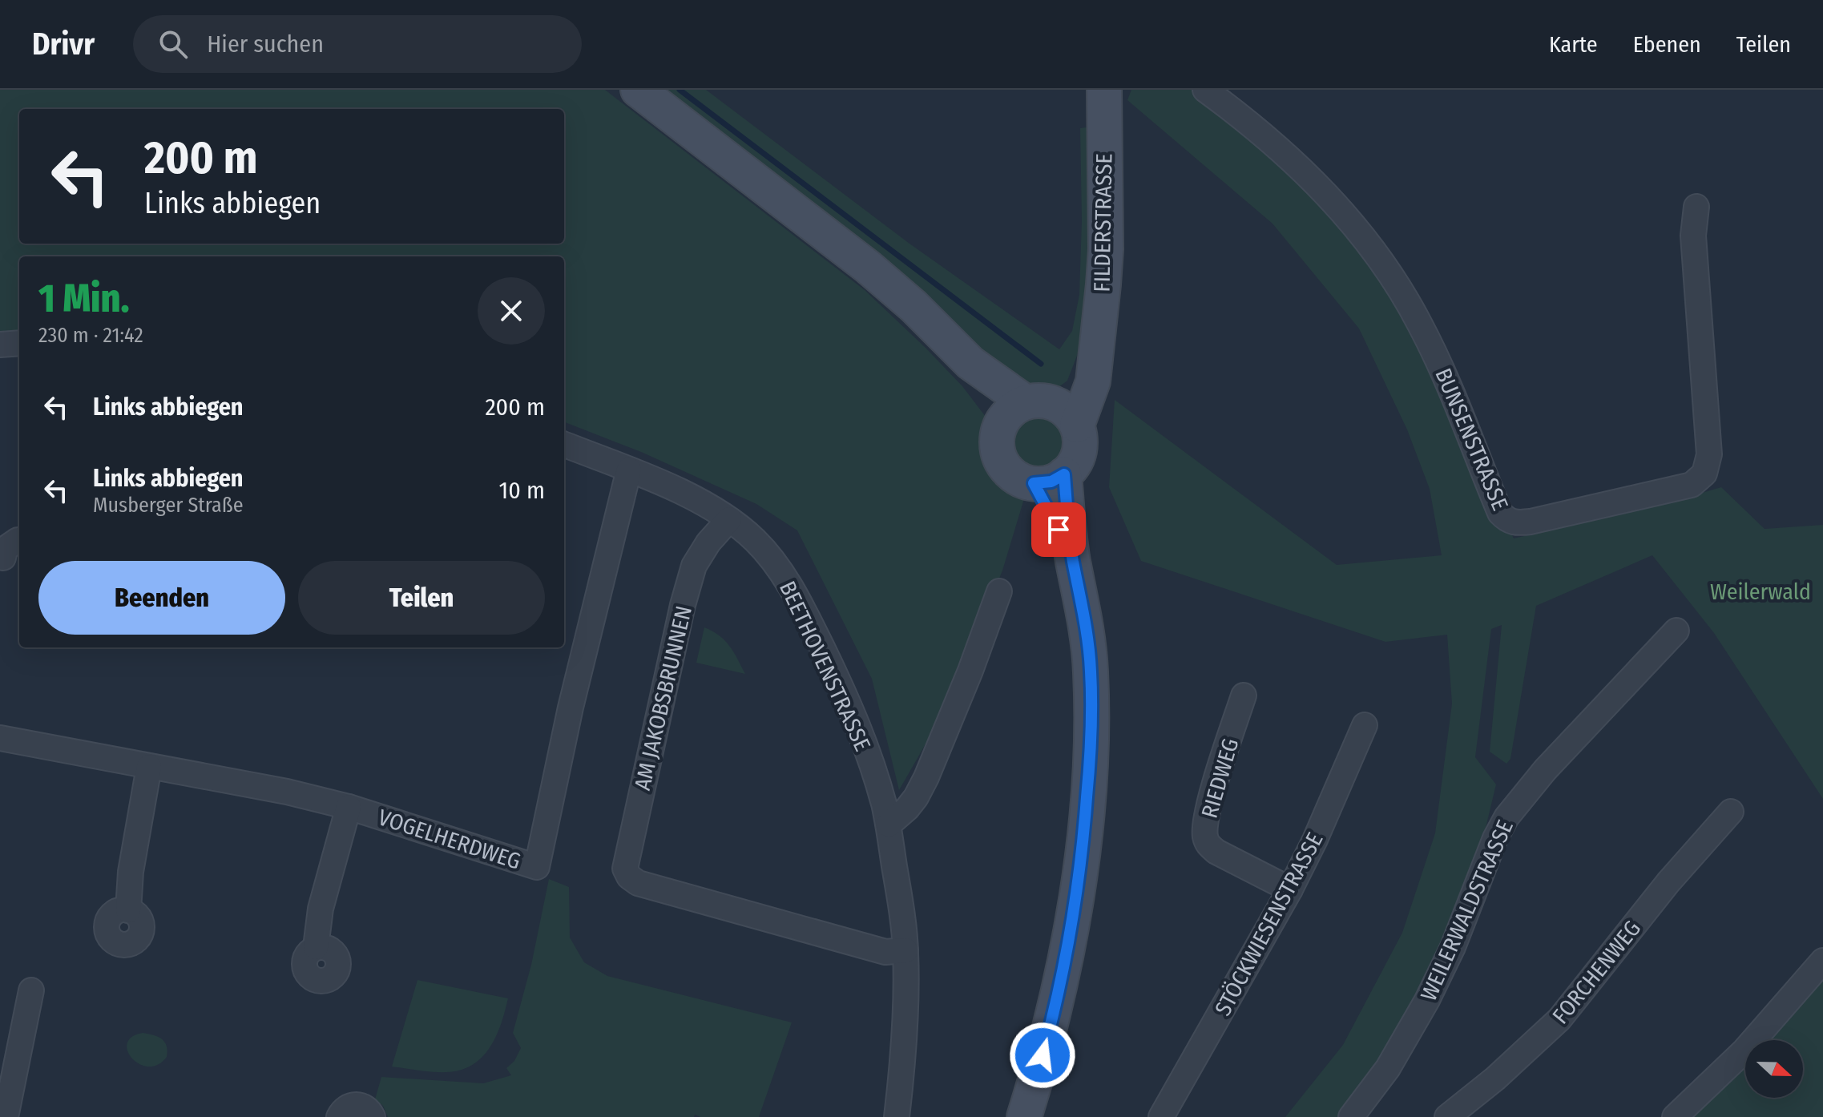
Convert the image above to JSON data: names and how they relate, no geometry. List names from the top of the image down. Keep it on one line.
{"streets":{"main road":["FILDERSTRASSE"],"street":["BUNSENSTRASSE","BEETHOVENSTRASSE","AM JAKOBSBRUNNEN","RIEDWEG","VOGELHERDWEG","WEILERWALDSTRASSE","STÖCKWIESENSTRASSE","FORCHENWEG"]},"crossings":[["BEETHOVENSTRASSE","AM JAKOBSBRUNNEN"],["BEETHOVENSTRASSE","VOGELHERDWEG"],["RIEDWEG","STÖCKWIESENSTRASSE"]],"parks":["Weilerwald"],"north":"right","page":{"header":"Drivr","search":"Hier suchen","nav":["Karte","Ebenen","Teilen"],"turn":["200 m","Links abbiegen"],"heading":["1 Min.","230 m · 21:42"],"list":[{"name":"Links abbiegen","value":"200 m"},{"name":"Links abbiegen","note":"Musberger Straße","value":"10 m"}],"buttons":["Beenden","Teilen"]}}
